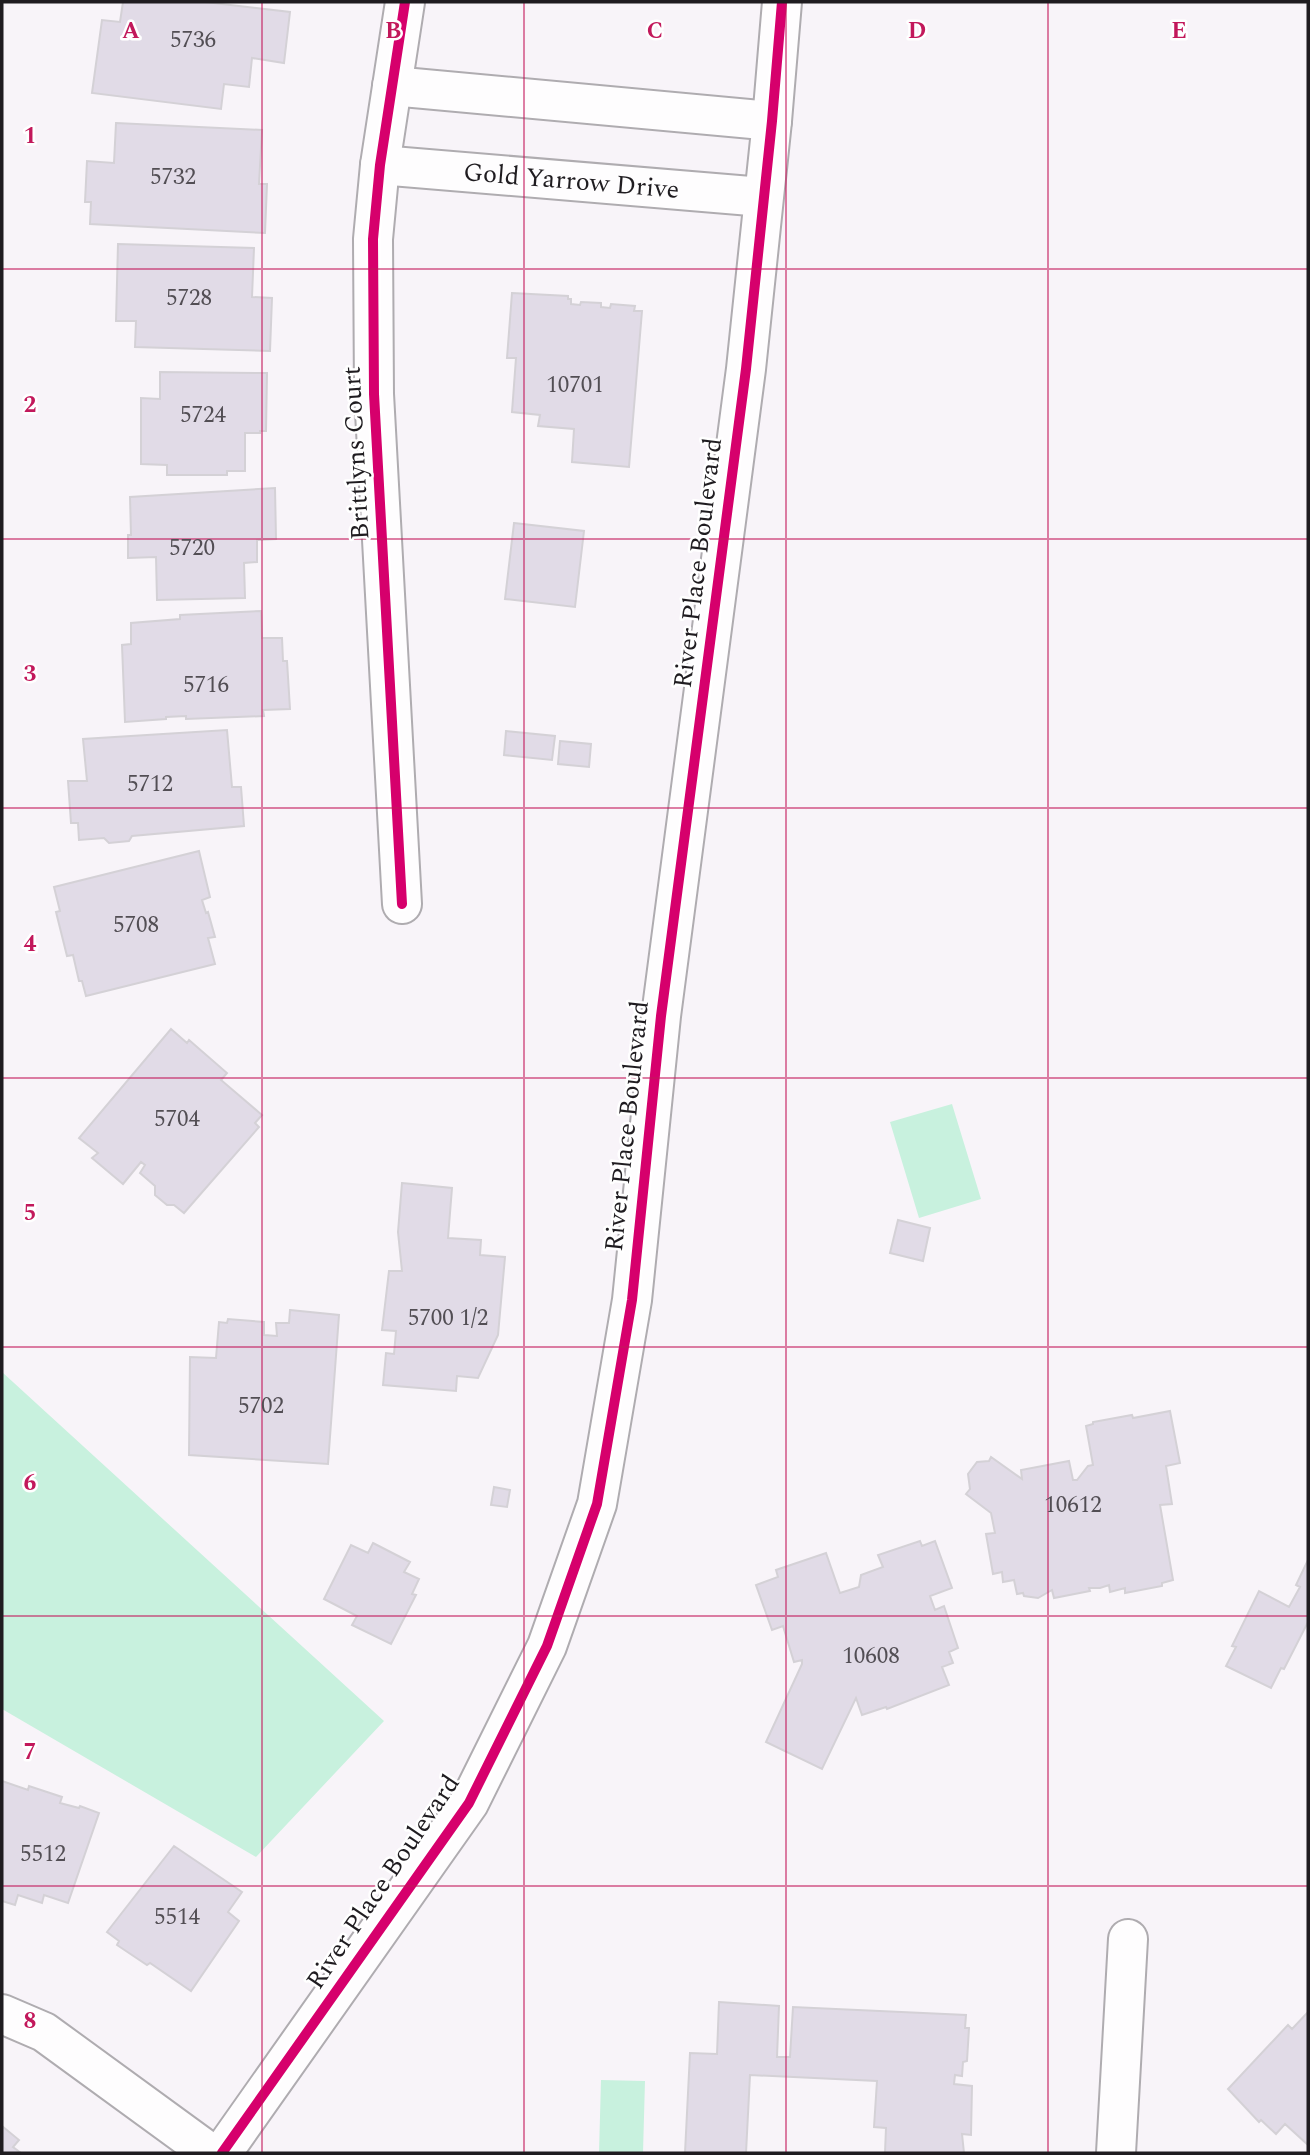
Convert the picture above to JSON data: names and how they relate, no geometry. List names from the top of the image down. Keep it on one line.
{"streets":{"street":["Gold Yarrow Drive","Brittlyns Court","River Place Boulevard"]},"crossings":[["Gold Yarrow Drive","Brittlyns Court"],["Gold Yarrow Drive","River Place Boulevard"]],"house_numbers":["5736","5732","5728","10701","5724","5720","5716","5712","5708","5704","5700 1/2","5702","10612","10608","5512","5514"],"grid":{"columns":["A","B","C","D","E"],"rows":["1","2","3","4","5","6","7","8"]}}
